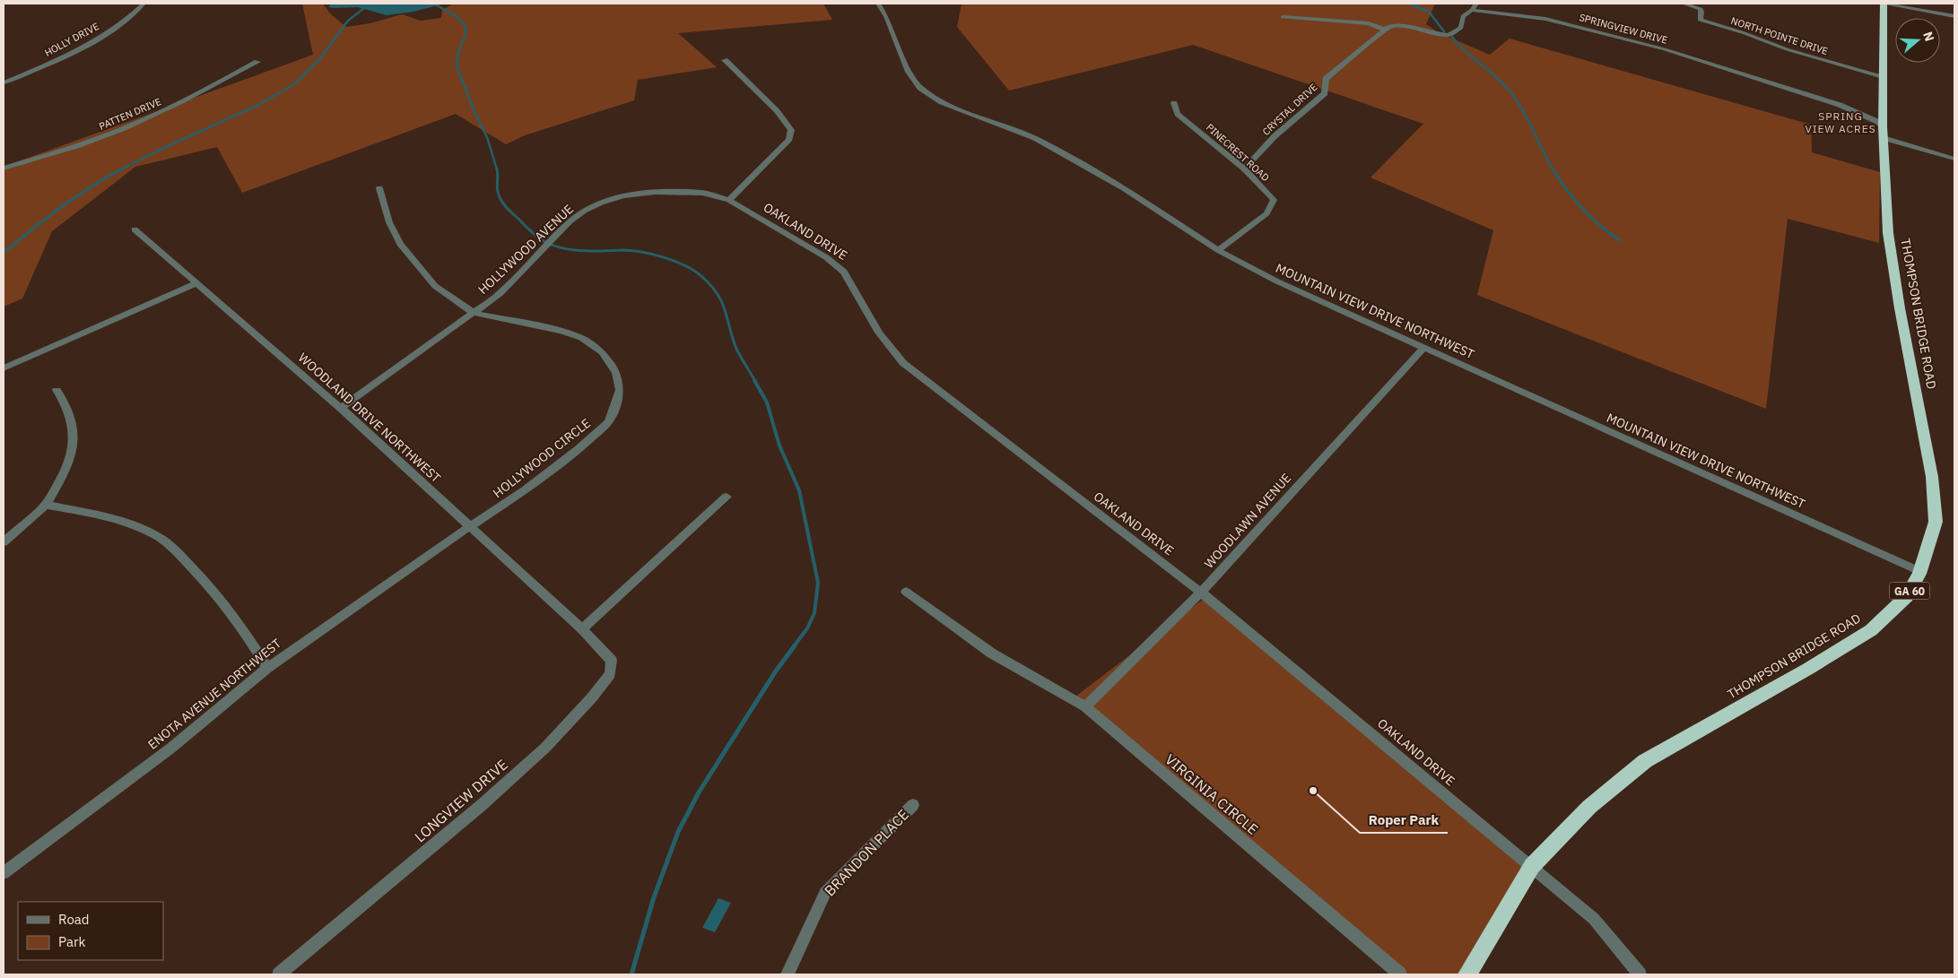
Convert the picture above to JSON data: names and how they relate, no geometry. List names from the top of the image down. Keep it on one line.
{"streets":{"highway":["THOMPSON BRIDGE ROAD","GA 60"],"street":["SPRINGVIEW DRIVE","NORTH POINTE DRIVE","HOLLY DRIVE","CRYSTAL DRIVE","PATTEN DRIVE","PINECREST ROAD","OAKLAND DRIVE","HOLLYWOOD AVENUE","MOUNTAIN VIEW DRIVE NORTHWEST","WOODLAND DRIVE NORTHWEST","HOLLYWOOD CIRCLE","WOODLAWN AVENUE","ENOTA AVENUE NORTHWEST","VIRGINIA CIRCLE","LONGVIEW DRIVE","BRANDON PLACE"]},"crossings":[["SPRINGVIEW DRIVE","THOMPSON BRIDGE ROAD"],["NORTH POINTE DRIVE","THOMPSON BRIDGE ROAD"],["CRYSTAL DRIVE","PINECREST ROAD"],["PINECREST ROAD","MOUNTAIN VIEW DRIVE NORTHWEST"],["OAKLAND DRIVE","HOLLYWOOD AVENUE"],["OAKLAND DRIVE","THOMPSON BRIDGE ROAD"],["OAKLAND DRIVE","WOODLAWN AVENUE"],["HOLLYWOOD AVENUE","WOODLAND DRIVE NORTHWEST"],["HOLLYWOOD AVENUE","HOLLYWOOD CIRCLE"],["MOUNTAIN VIEW DRIVE NORTHWEST","THOMPSON BRIDGE ROAD"],["MOUNTAIN VIEW DRIVE NORTHWEST","WOODLAWN AVENUE"],["WOODLAND DRIVE NORTHWEST","HOLLYWOOD CIRCLE"],["WOODLAND DRIVE NORTHWEST","ENOTA AVENUE NORTHWEST"],["WOODLAND DRIVE NORTHWEST","LONGVIEW DRIVE"],["HOLLYWOOD CIRCLE","ENOTA AVENUE NORTHWEST"],["WOODLAWN AVENUE","VIRGINIA CIRCLE"]],"districts":["SPRING VIEW ACRES"],"places":["Roper Park"],"legend":["Road","Park"],"north":"right"}
